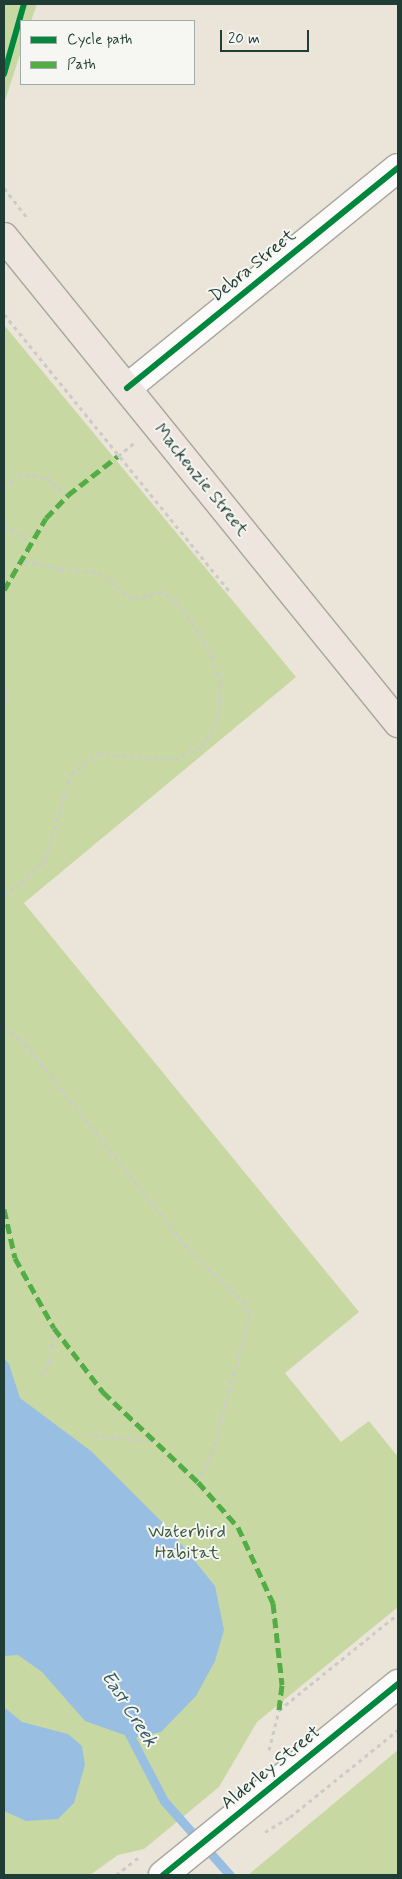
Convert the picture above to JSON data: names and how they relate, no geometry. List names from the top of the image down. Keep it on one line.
{"streets":{"main road":["Mackenzie Street"],"street":["Debra Street","Alderley Street"]},"crossings":[["Debra Street","Mackenzie Street"]],"water":["East Creek"],"parks":["Waterbird Habitat"],"legend":["Cycle path","Path"],"scale_bar":"20 m"}
